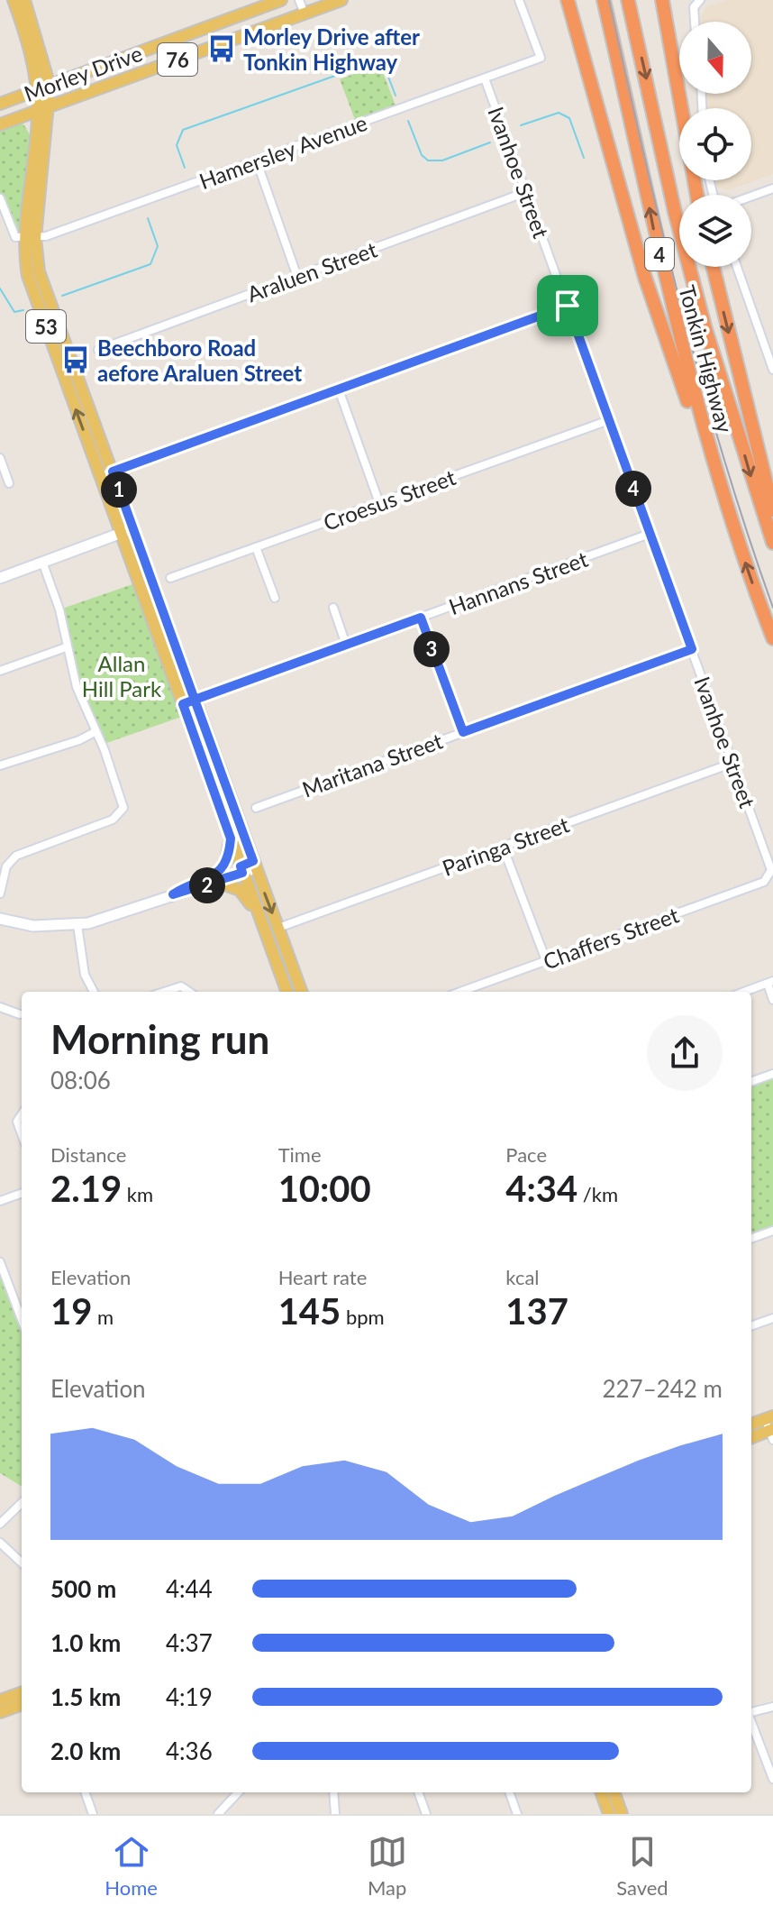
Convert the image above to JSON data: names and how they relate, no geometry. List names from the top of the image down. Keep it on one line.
{"streets":{"highway":["4","Tonkin Highway"],"main road":["76","Morley Drive","53"],"street":["Hamersley Avenue","Ivanhoe Street","Araluen Street","Croesus Street","Hannans Street","Maritana Street","Paringa Street","Chaffers Street"]},"crossings":[["Morley Drive","53"],["Hamersley Avenue","Ivanhoe Street"],["Hamersley Avenue","53"],["Ivanhoe Street","Araluen Street"],["Ivanhoe Street","Croesus Street"],["Ivanhoe Street","Hannans Street"],["Ivanhoe Street","Maritana Street"],["Ivanhoe Street","Paringa Street"],["Ivanhoe Street","Chaffers Street"],["53","Hannans Street"],["53","Paringa Street"]],"parks":["Allan Hill Park"],"places":{"bus stop":["Morley Drive after Tonkin Highway","Beechboro Road aefore Araluen Street"]},"north":"bottom","page":{"pins":["4","1","3","2"],"heading":["Morning run","08:06"],"stats":[["Distance","2.19 km"],["Time","10:00"],["Pace","4:34 /km"],["Elevation","19 m"],["Heart rate","145 bpm"],["kcal","137"]],"chart":["Elevation","227–242 m"],"list":[{"name":"500 m","note":"4:44"},{"name":"1.0 km","note":"4:37"},{"name":"1.5 km","note":"4:19"},{"name":"2.0 km","note":"4:36"}],"tabs":["Home","Map","Saved"]}}
